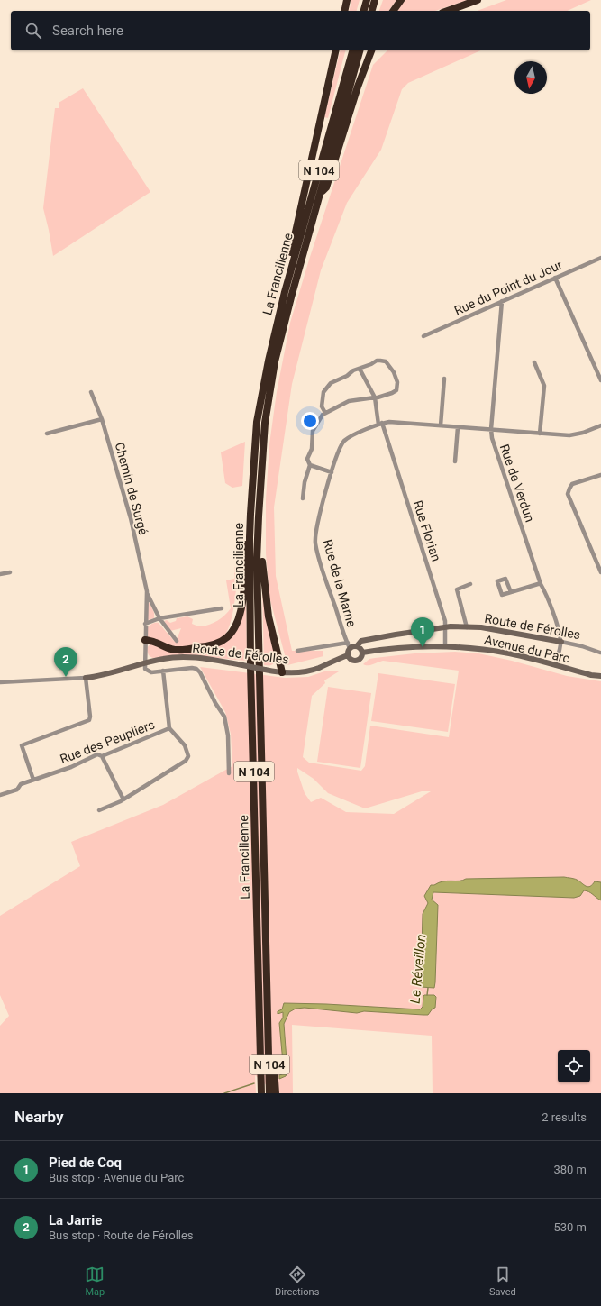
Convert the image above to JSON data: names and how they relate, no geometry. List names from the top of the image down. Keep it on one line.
{"streets":{"highway":["N 104","La Francilienne"],"street":["Rue du Point du Jour","Rue de Verdun","Chemin de Surgé","Rue Florian","Rue de la Marne","Route de Férolles","Avenue du Parc","Rue des Peupliers"]},"crossings":[["Rue du Point du Jour","Rue de Verdun"],["Rue de Verdun","Rue de la Marne"],["Rue de Verdun","Route de Férolles"],["Chemin de Surgé","Route de Férolles"],["Rue Florian","Rue de la Marne"],["Rue Florian","Route de Férolles"],["Rue Florian","Avenue du Parc"],["Rue de la Marne","Route de Férolles"],["Rue de la Marne","Avenue du Parc"],["Route de Férolles","Avenue du Parc"]],"water":["Le Réveillon"],"north":"bottom","page":{"search":"Search here","pins":["1","2"],"heading":["Nearby","2 results"],"list":[{"mark":"1","name":"Pied de Coq","note":"Bus stop · Avenue du Parc","value":"380 m"},{"mark":"2","name":"La Jarrie","note":"Bus stop · Route de Férolles","value":"530 m"}],"nav":["Map","Directions","Saved"]}}
